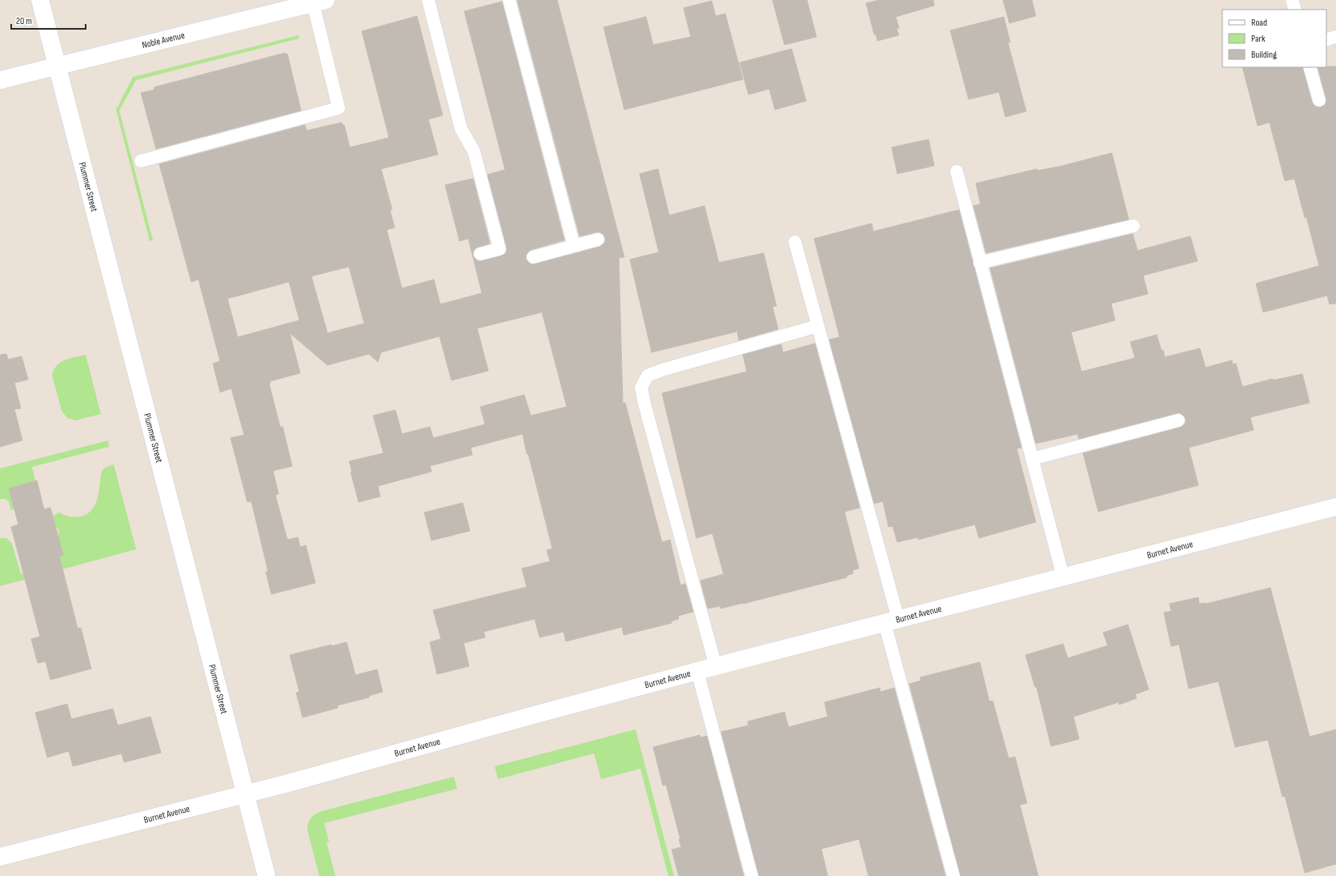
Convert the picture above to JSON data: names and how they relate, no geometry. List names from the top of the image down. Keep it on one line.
{"streets":{"street":["Noble Avenue","Plummer Street","Burnet Avenue"]},"crossings":[["Noble Avenue","Plummer Street"],["Plummer Street","Burnet Avenue"]],"legend":["Road","Park","Building"],"scale_bar":"20 m"}
